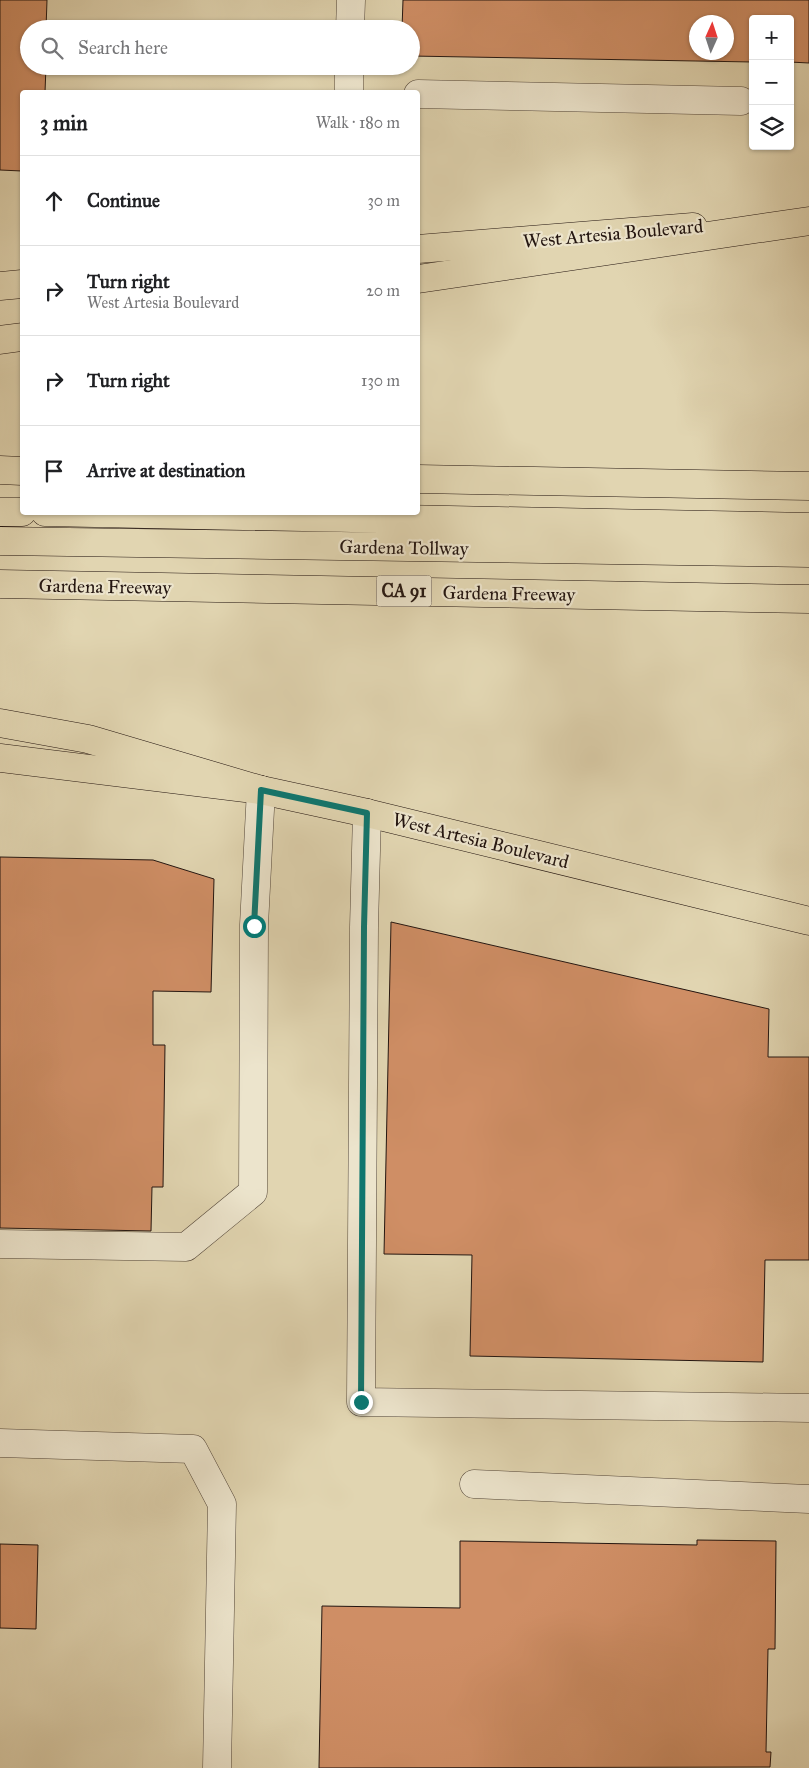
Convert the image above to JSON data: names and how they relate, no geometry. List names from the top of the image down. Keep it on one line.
{"streets":{"main road":["West Artesia Boulevard","Gardena Tollway","Gardena Freeway","CA 91"]},"north":"top","page":{"map_buttons":["+","−"],"search":"Search here","heading":["3 min","Walk · 180 m"],"list":[["Continue","30 m"],["Turn right","West Artesia Boulevard","20 m"],["Turn right","130 m"],"Arrive at destination"]}}
